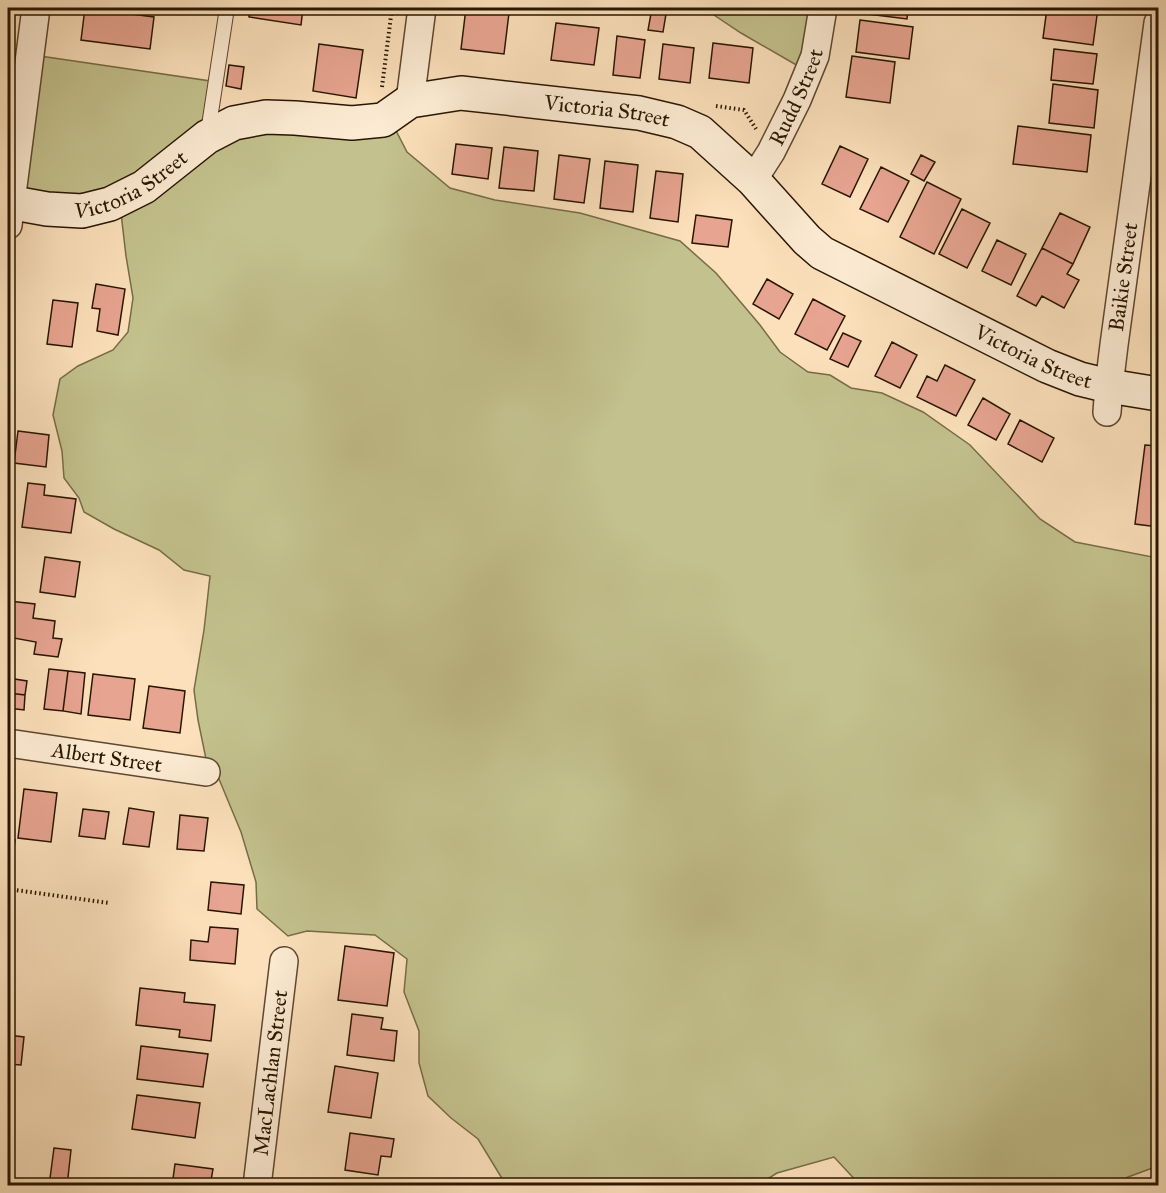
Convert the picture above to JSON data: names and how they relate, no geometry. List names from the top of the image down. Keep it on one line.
{"streets":{"street":["Rudd Street","Victoria Street","Baikie Street","Albert Street","MacLachlan Street"]},"crossings":[["Rudd Street","Victoria Street"],["Victoria Street","Baikie Street"]]}
